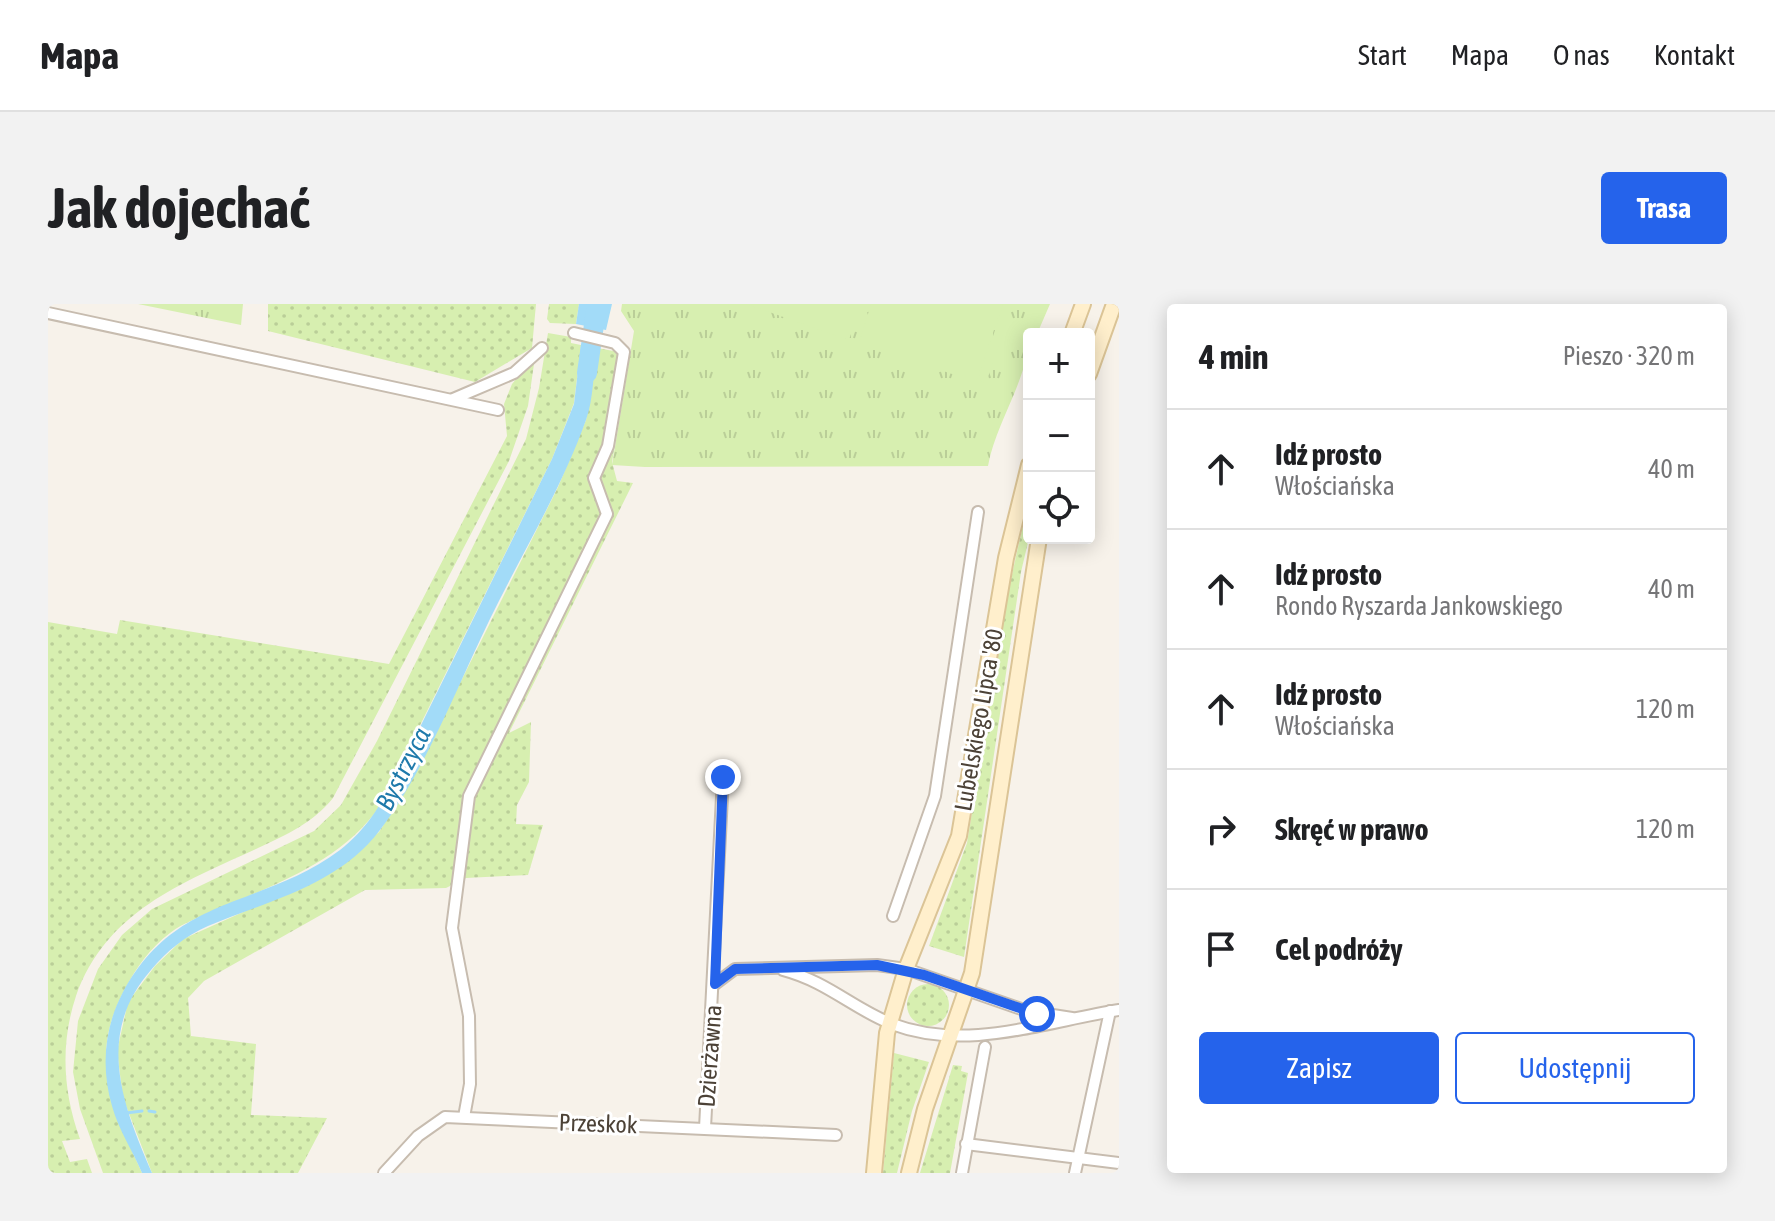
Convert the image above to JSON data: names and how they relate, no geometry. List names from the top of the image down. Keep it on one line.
{"streets":{"main road":["Lubelskiego Lipca '80"],"street":["Dzierżawna","Przeskok"]},"crossings":[["Dzierżawna","Przeskok"]],"water":["Bystrzyca"],"page":{"header":"Mapa","nav":["Start","Mapa","O nas","Kontakt"],"buttons":["Trasa",["Zapisz","Udostępnij"]],"title":"Jak dojechać","heading":["4 min","Pieszo · 320 m"],"map_buttons":["+","−"],"list":[["Idź prosto","Włościańska","40 m"],["Idź prosto","Rondo Ryszarda Jankowskiego","40 m"],["Idź prosto","Włościańska","120 m"],["Skręć w prawo","120 m"],"Cel podróży"]}}
